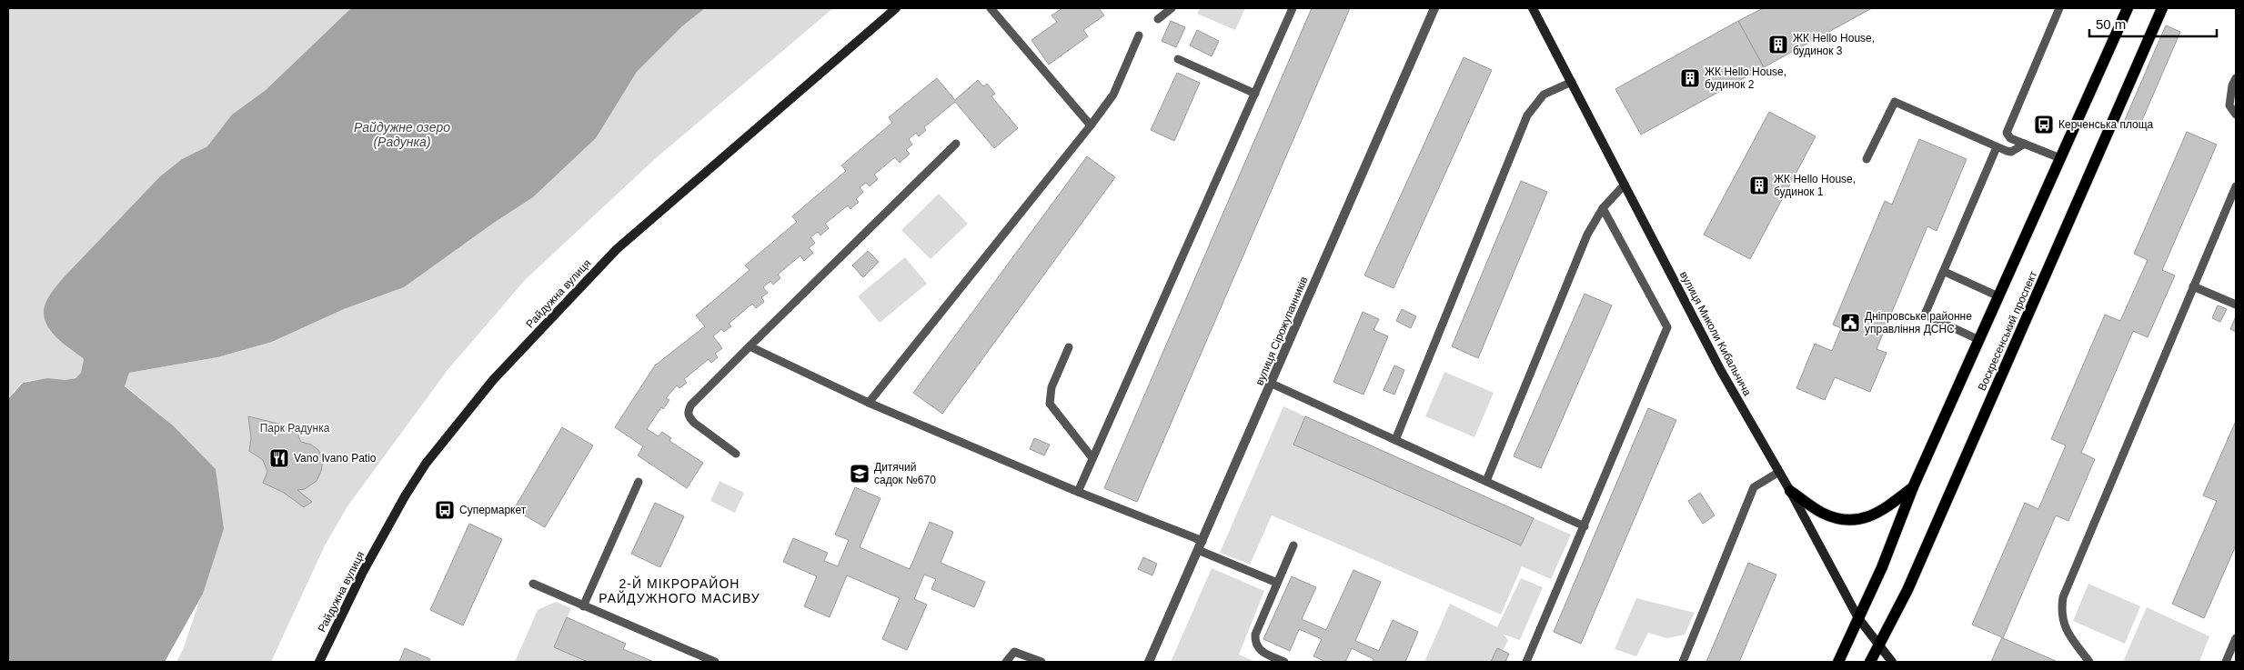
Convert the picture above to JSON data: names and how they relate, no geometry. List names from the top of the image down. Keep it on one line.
{"streets":{"main road":["Воскресенський проспект"],"street":["Райдужна вулиця","вулиця Сірожупанників","вулиця Миколи Кибальчича"]},"crossings":[["Воскресенський проспект","вулиця Миколи Кибальчича"]],"districts":["2-Й МІКРОРАЙОН РАЙДУЖНОГО МАСИВУ"],"water":["Райдужне озеро (Радунка)"],"parks":["Парк Радунка"],"places":{"building":["ЖК Hello House, будинок 3","ЖК Hello House, будинок 2","ЖК Hello House, будинок 1"],"bus stop":["Керченська площа","Супермаркет"],"public building":["Дніпровське районне управління ДСНС"],"restaurant":["Vano Ivano Patio"],"school or university":["Дитячий садок №670"]},"scale_bar":"50 m"}
